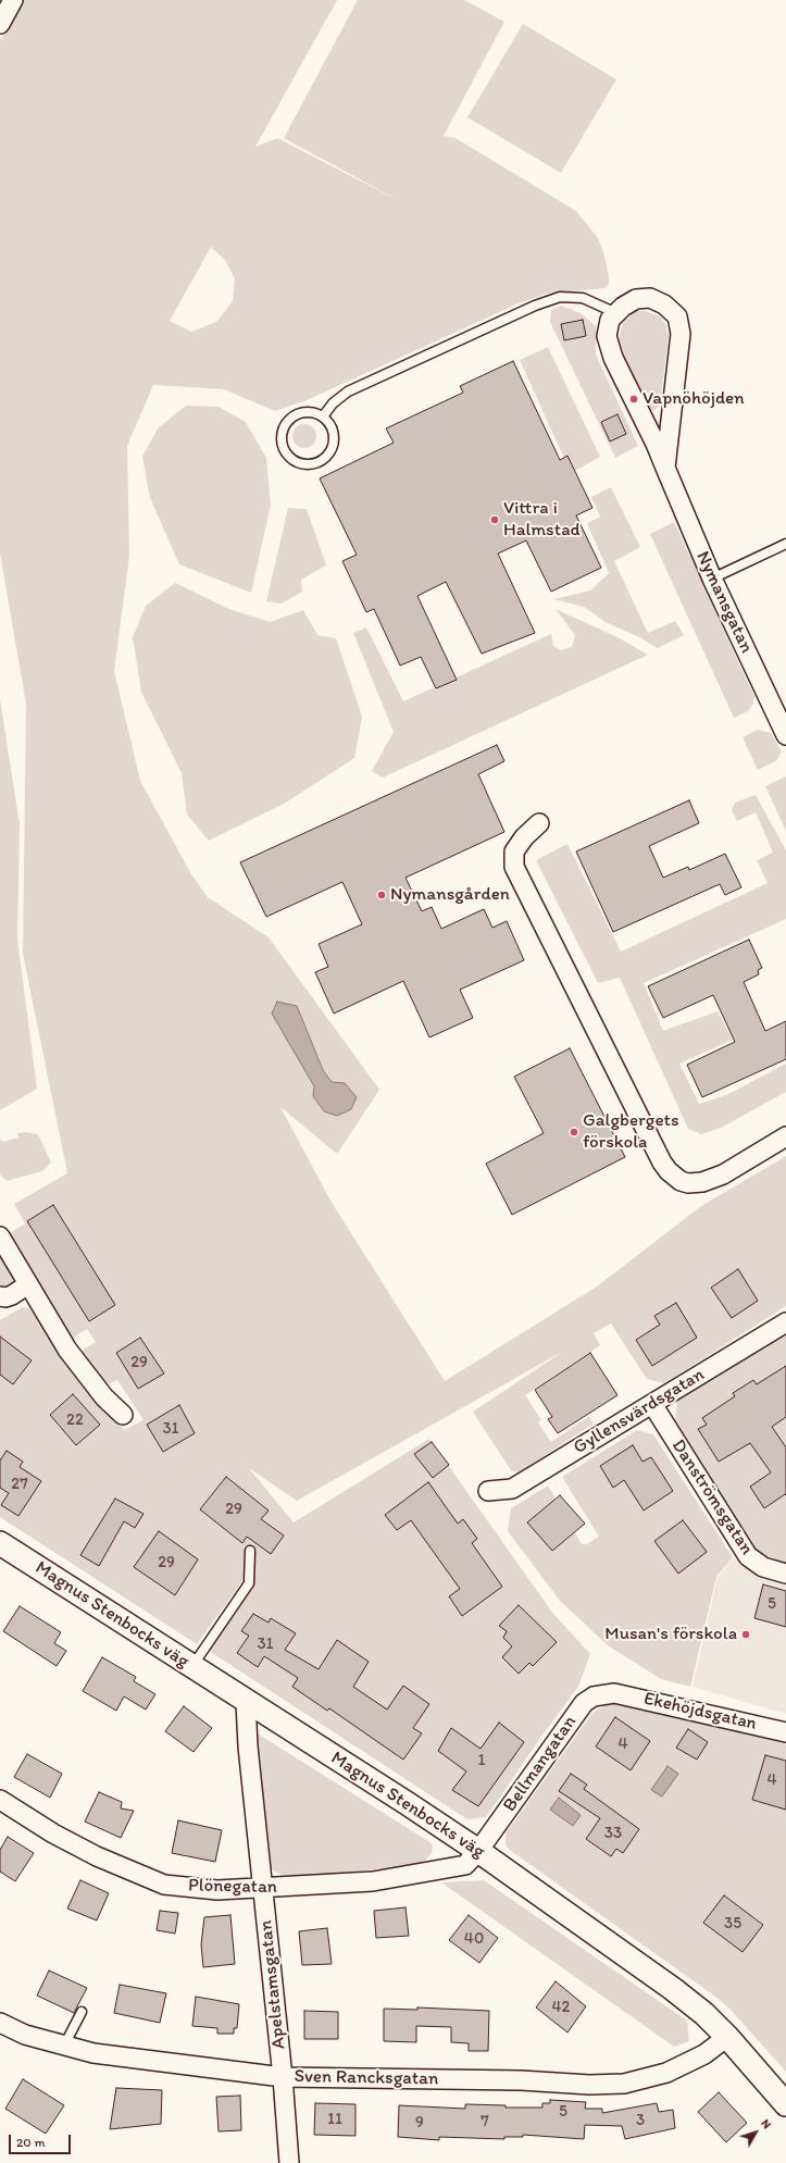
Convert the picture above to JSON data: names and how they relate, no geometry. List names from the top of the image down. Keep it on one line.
{"streets":{"street":["Nymansgatan","Gyllensvärdsgatan","Danströmsgatan","Magnus Stenbocks väg","Ekehöjdsgatan","Bellmangatan","Plönegatan","Apelstamsgatan","Sven Rancksgatan"]},"crossings":[["Gyllensvärdsgatan","Danströmsgatan"],["Magnus Stenbocks väg","Bellmangatan"],["Magnus Stenbocks väg","Plönegatan"],["Magnus Stenbocks väg","Apelstamsgatan"],["Magnus Stenbocks väg","Sven Rancksgatan"],["Ekehöjdsgatan","Bellmangatan"],["Bellmangatan","Plönegatan"],["Plönegatan","Apelstamsgatan"],["Apelstamsgatan","Sven Rancksgatan"]],"places":["Vapnöhöjden","Vittra i Halmstad","Nymansgården","Galgbergets förskola","Musan's förskola"],"house_numbers":["29","22","31","27","29","29","5","31","4","1","4","33","35","40","42","5","11","3","7","9"],"scale_bar":"20 m","north":"top right"}
